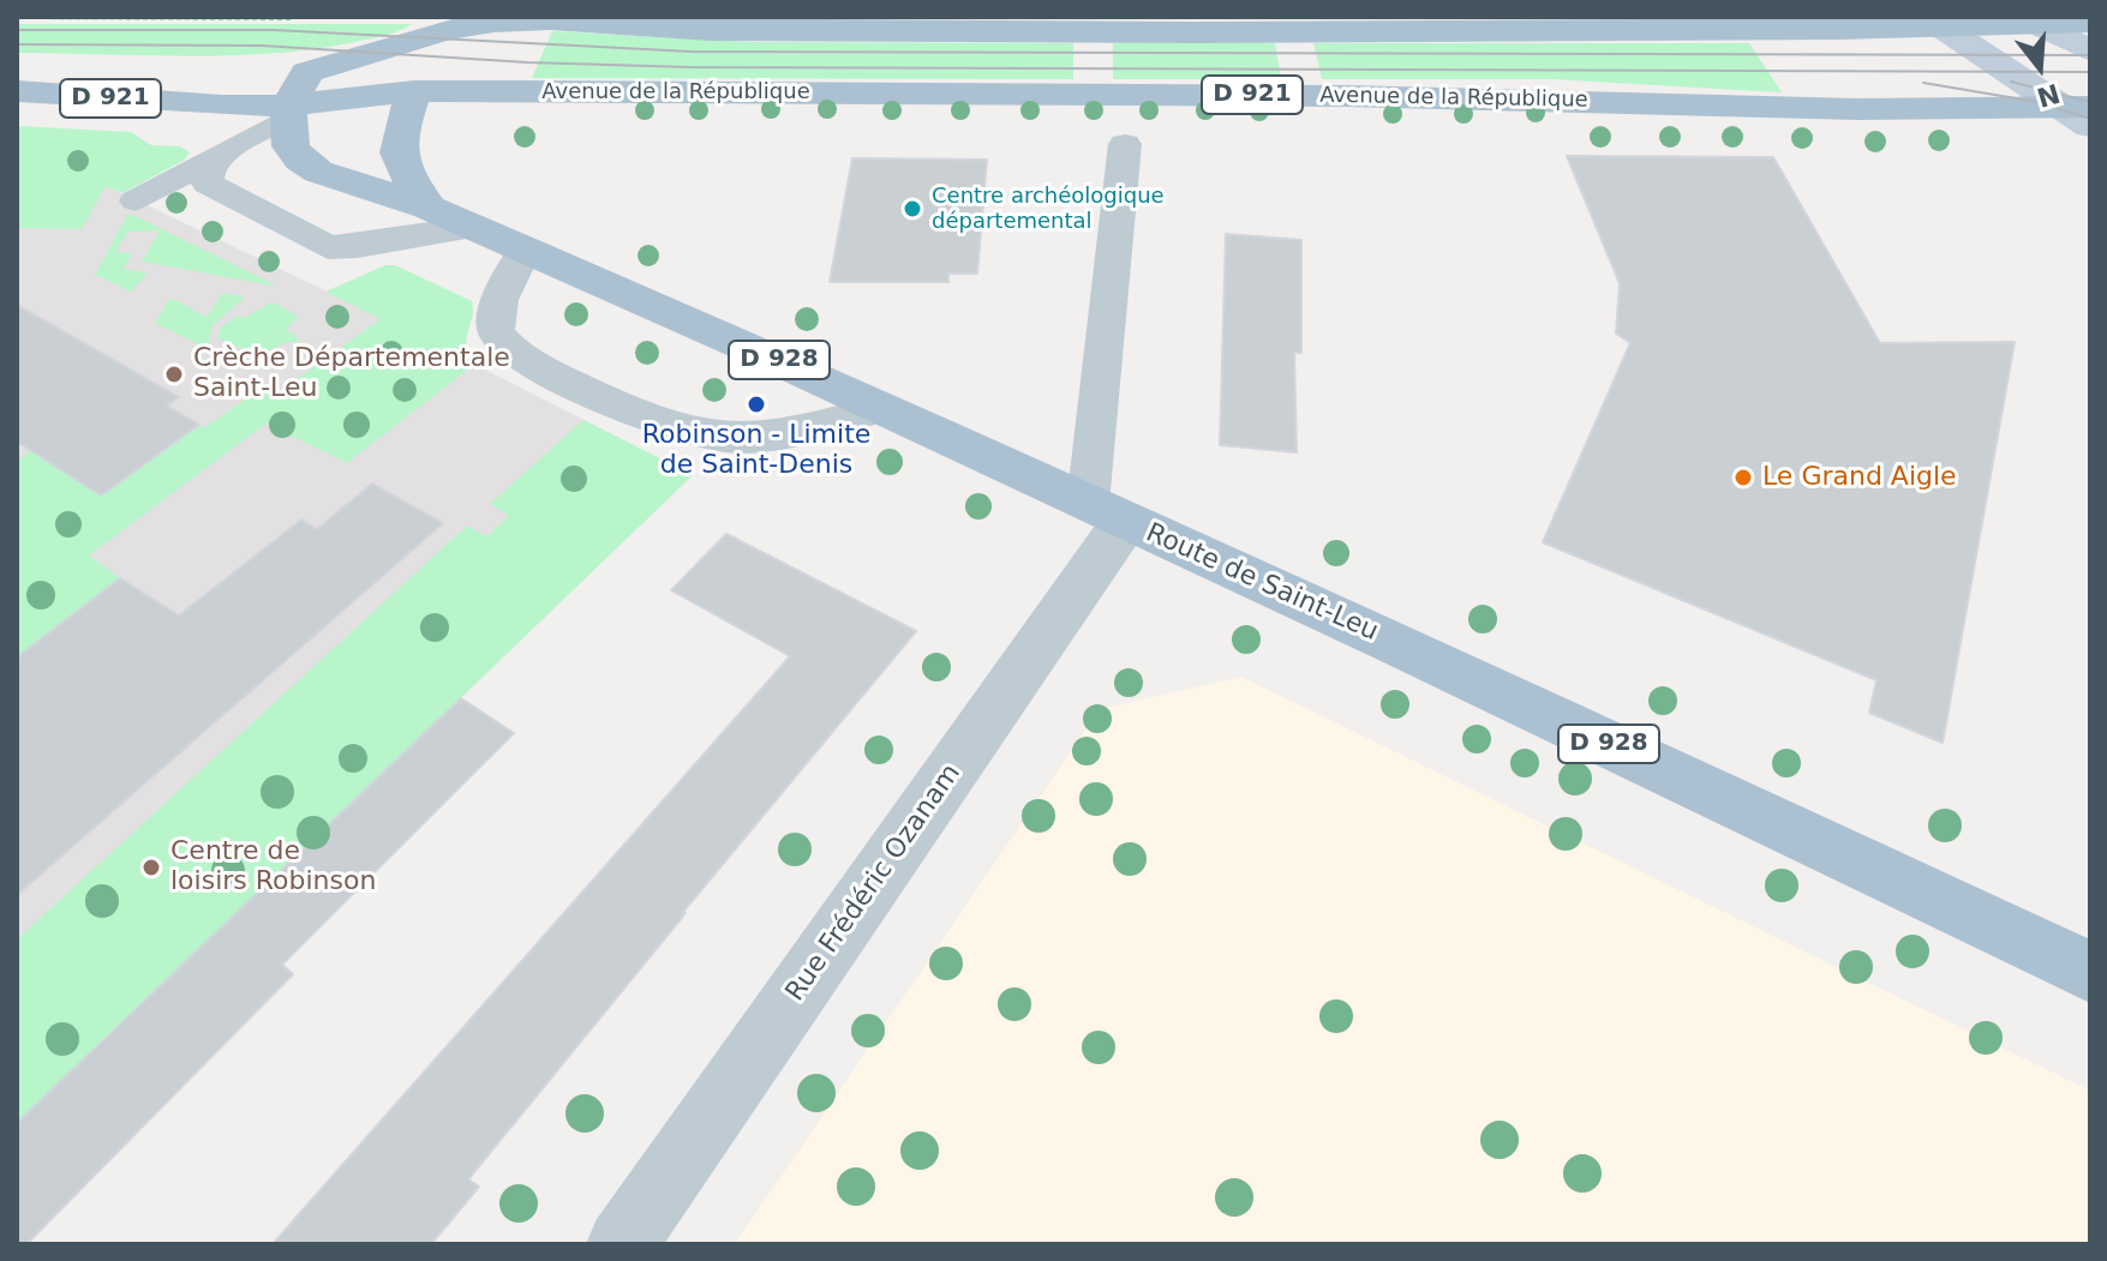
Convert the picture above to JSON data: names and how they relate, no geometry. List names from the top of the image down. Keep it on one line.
{"streets":{"main road":["Avenue de la République","D 921","D 928","Route de Saint-Leu"],"street":["Rue Frédéric Ozanam"]},"crossings":[["Avenue de la République","Route de Saint-Leu"],["Route de Saint-Leu","Rue Frédéric Ozanam"]],"places":["Centre archéologique départemental","Crèche Départementale Saint-Leu","Robinson - Limite de Saint-Denis","Le Grand Aigle","Centre de loisirs Robinson"],"north":"bottom"}
